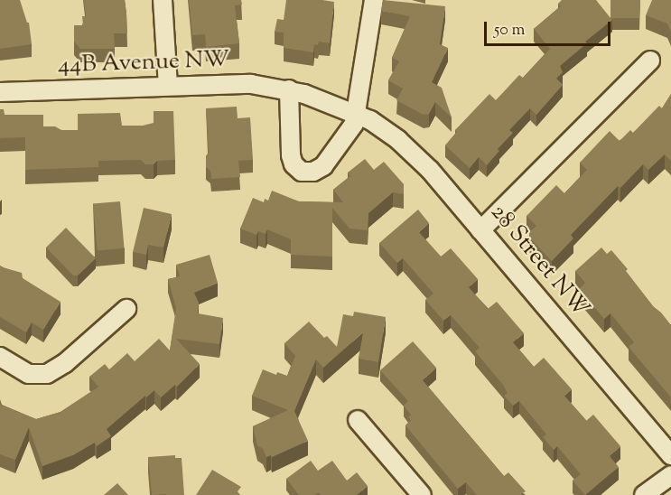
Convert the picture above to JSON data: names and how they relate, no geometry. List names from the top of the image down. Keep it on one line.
{"streets":{"street":["44B Avenue NW","28 Street NW"]},"crossings":[["44B Avenue NW","28 Street NW"]],"scale_bar":"50 m"}
